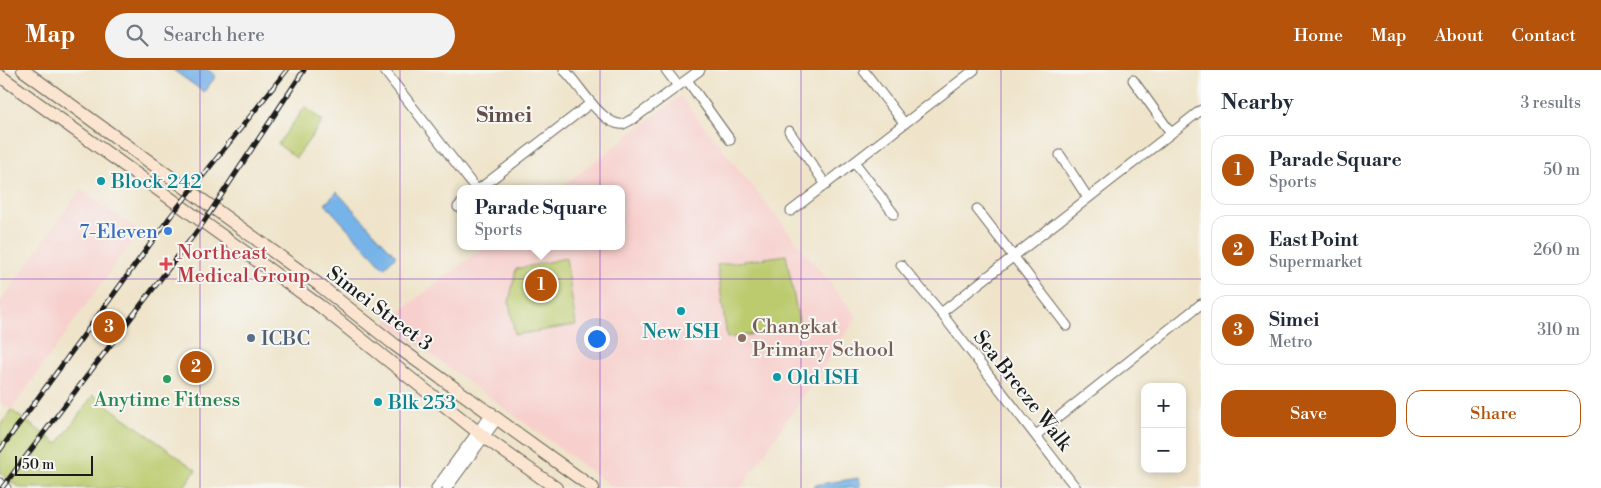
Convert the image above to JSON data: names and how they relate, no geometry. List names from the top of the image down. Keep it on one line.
{"streets":{"main road":["Simei Street 3"],"street":["Sea Breeze Walk"]},"districts":["Simei"],"places":{"other":["Block 242","7-Eleven","New ISH","ICBC","Changkat Primary School","Old ISH","Anytime Fitness","Blk 253"],"health":["Northeast Medical Group"]},"scale_bar":"50 m","page":{"header":"Map","search":"Search here","nav":["Home","Map","About","Contact"],"heading":["Nearby","3 results"],"list":[{"mark":"1","name":"Parade Square","note":"Sports","value":"50 m"},{"mark":"2","name":"East Point","note":"Supermarket","value":"260 m"},{"mark":"3","name":"Simei","note":"Metro","value":"310 m"}],"popup":["Parade Square","Sports"],"pins":["1","3","2"],"buttons":["Save","Share"],"map_buttons":["+","−"],"scale":"50 m"}}
